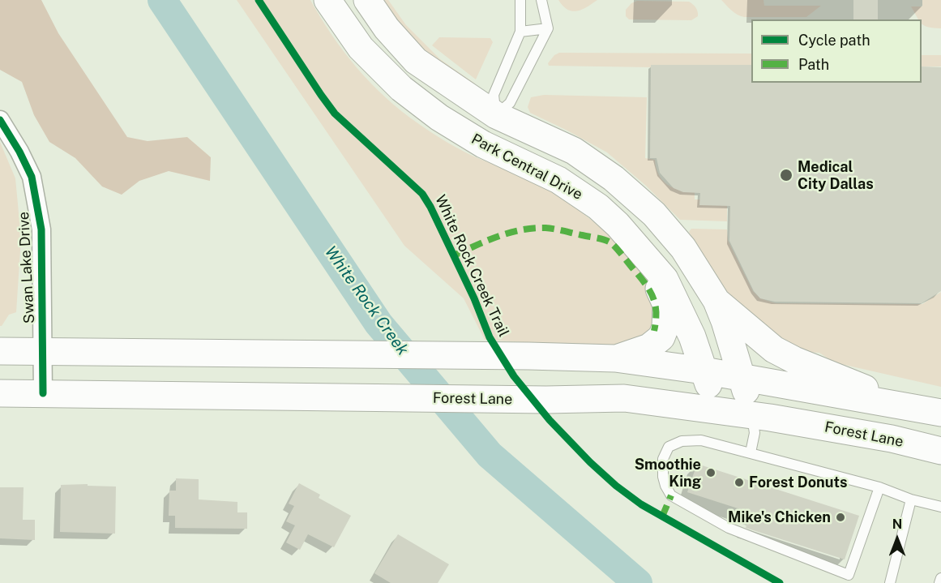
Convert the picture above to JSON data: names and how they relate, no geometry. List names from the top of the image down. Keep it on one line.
{"streets":{"main road":["Park Central Drive","Forest Lane"],"street":["Swan Lake Drive"],"cycle path":["White Rock Creek Trail"]},"crossings":[["Park Central Drive","Forest Lane"],["Swan Lake Drive","Forest Lane"]],"water":["White Rock Creek"],"places":["Medical City Dallas","Smoothie King","Forest Donuts","Mike's Chicken"],"legend":["Cycle path","Path"],"north":"top"}
